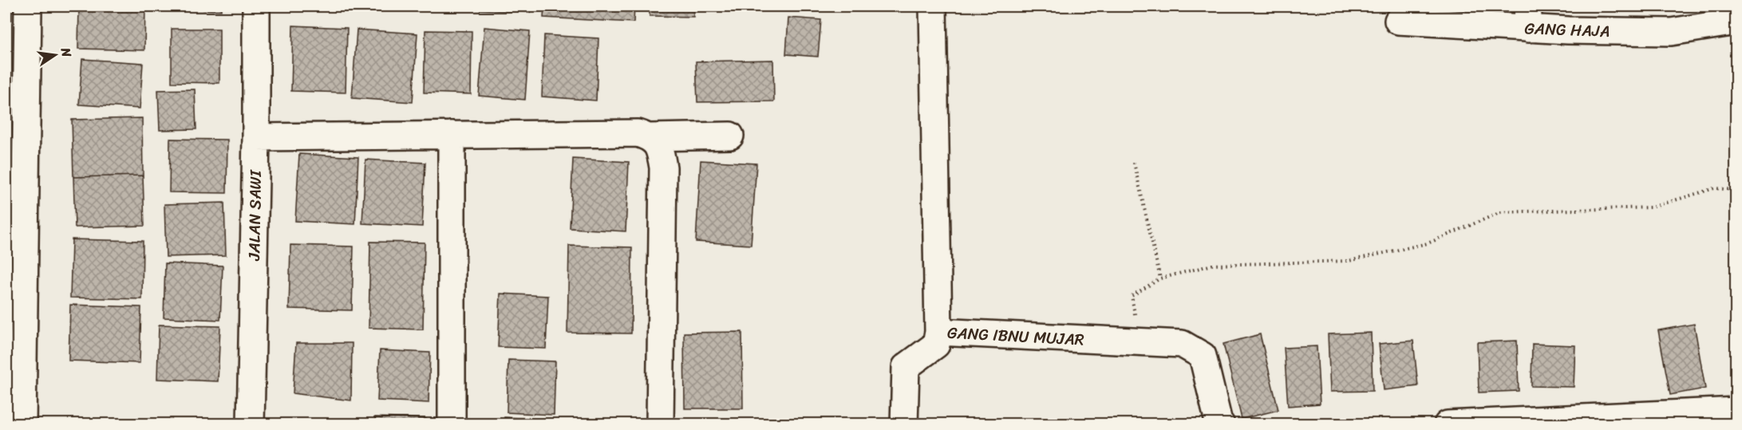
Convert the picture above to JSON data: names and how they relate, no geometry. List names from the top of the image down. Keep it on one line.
{"streets":{"street":["GANG HAJA","JALAN SAWI","GANG IBNU MUJAR"]},"north":"right"}
